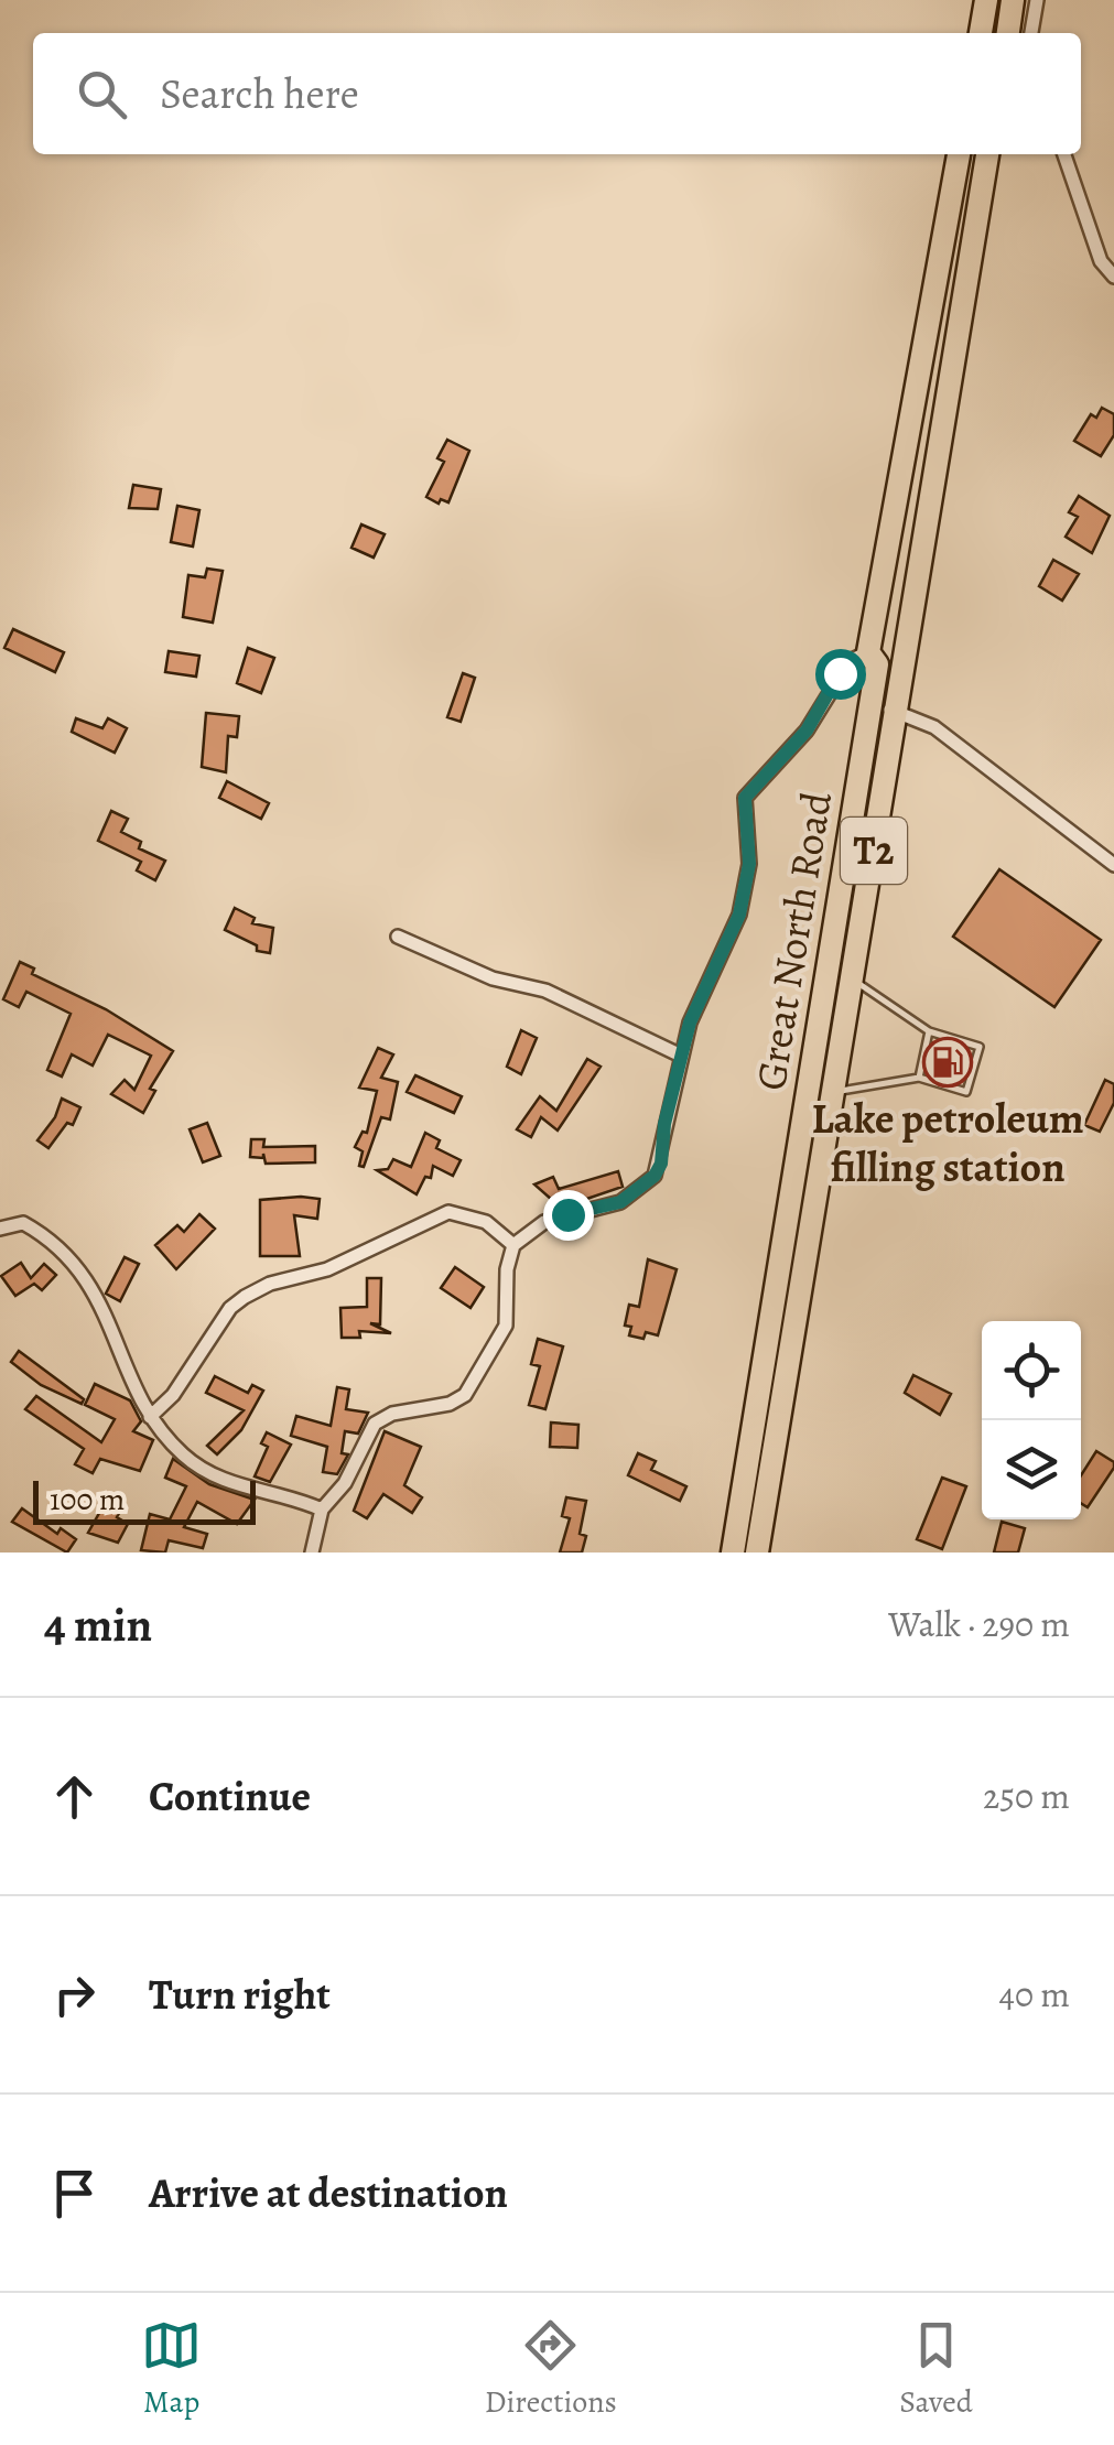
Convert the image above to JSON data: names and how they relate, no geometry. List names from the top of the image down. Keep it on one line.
{"streets":{"highway":["T2","Great North Road"]},"places":{"fuel station":["Lake petroleum filling station"]},"scale_bar":"100 m","page":{"search":"Search here","scale":"100 m","heading":["4 min","Walk · 290 m"],"list":[["Continue","250 m"],["Turn right","40 m"],"Arrive at destination"],"nav":["Map","Directions","Saved"]}}
